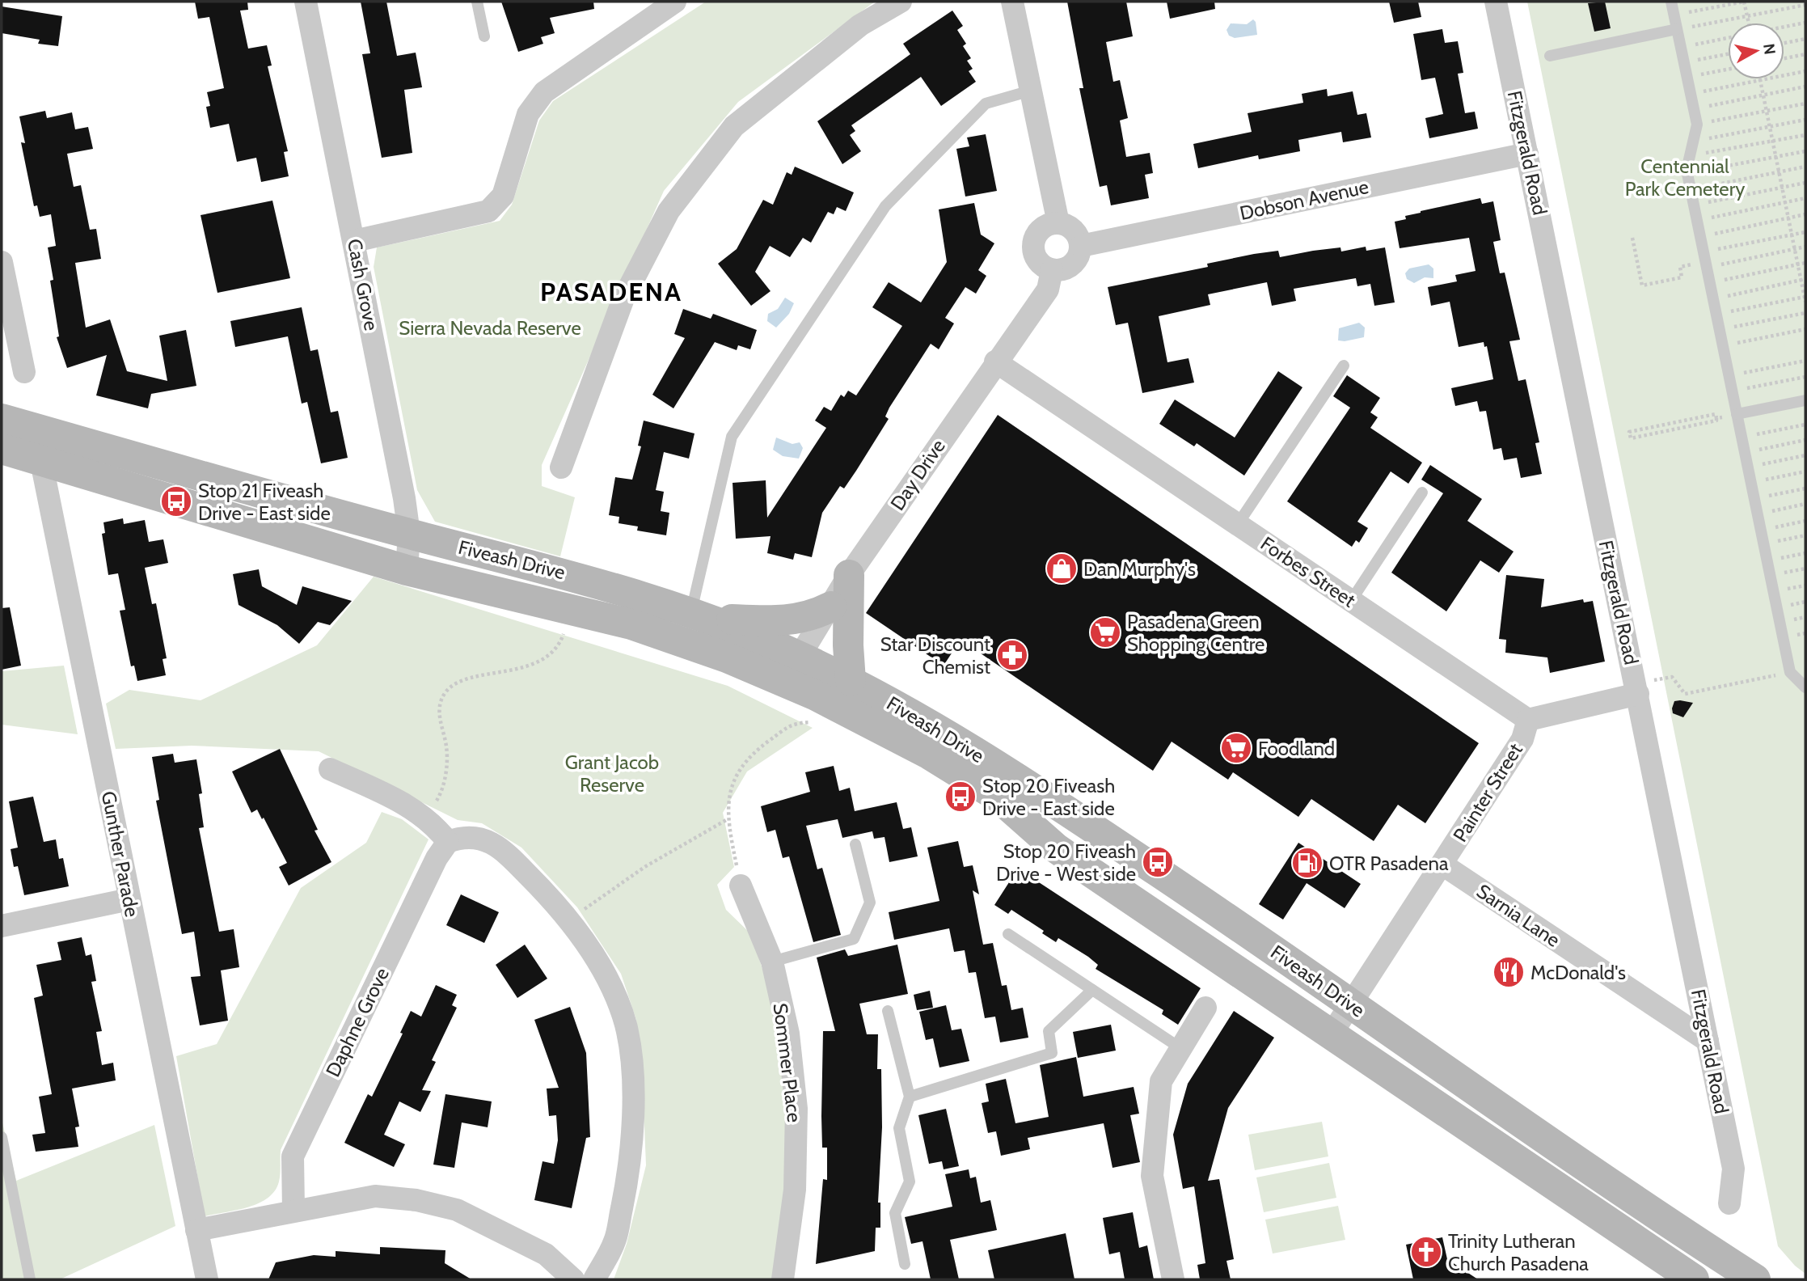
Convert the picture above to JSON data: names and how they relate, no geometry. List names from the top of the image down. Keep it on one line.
{"streets":{"main road":["Fiveash Drive"],"street":["Fitzgerald Road","Dobson Avenue","Cash Grove","Day Drive","Forbes Street","Painter Street","Gunther Parade","Sarnia Lane","Daphne Grove","Sommer Place"]},"crossings":[["Fitzgerald Road","Dobson Avenue"],["Fitzgerald Road","Sarnia Lane"],["Dobson Avenue","Day Drive"],["Cash Grove","Fiveash Drive"],["Day Drive","Fiveash Drive"],["Day Drive","Forbes Street"],["Fiveash Drive","Painter Street"],["Fiveash Drive","Gunther Parade"],["Forbes Street","Painter Street"],["Painter Street","Sarnia Lane"]],"districts":["PASADENA"],"parks":["Centennial Park Cemetery","Sierra Nevada Reserve","Grant Jacob Reserve"],"places":{"bus stop":["Stop 21 Fiveash Drive - East side","Stop 20 Fiveash Drive - East side","Stop 20 Fiveash Drive - West side"],"shop":["Dan Murphy's"],"supermarket":["Pasadena Green Shopping Centre","Foodland"],"pharmacy":["Star Discount Chemist"],"fuel station":["OTR Pasadena"],"restaurant":["McDonald's"],"church":["Trinity Lutheran Church Pasadena"]},"north":"right"}
